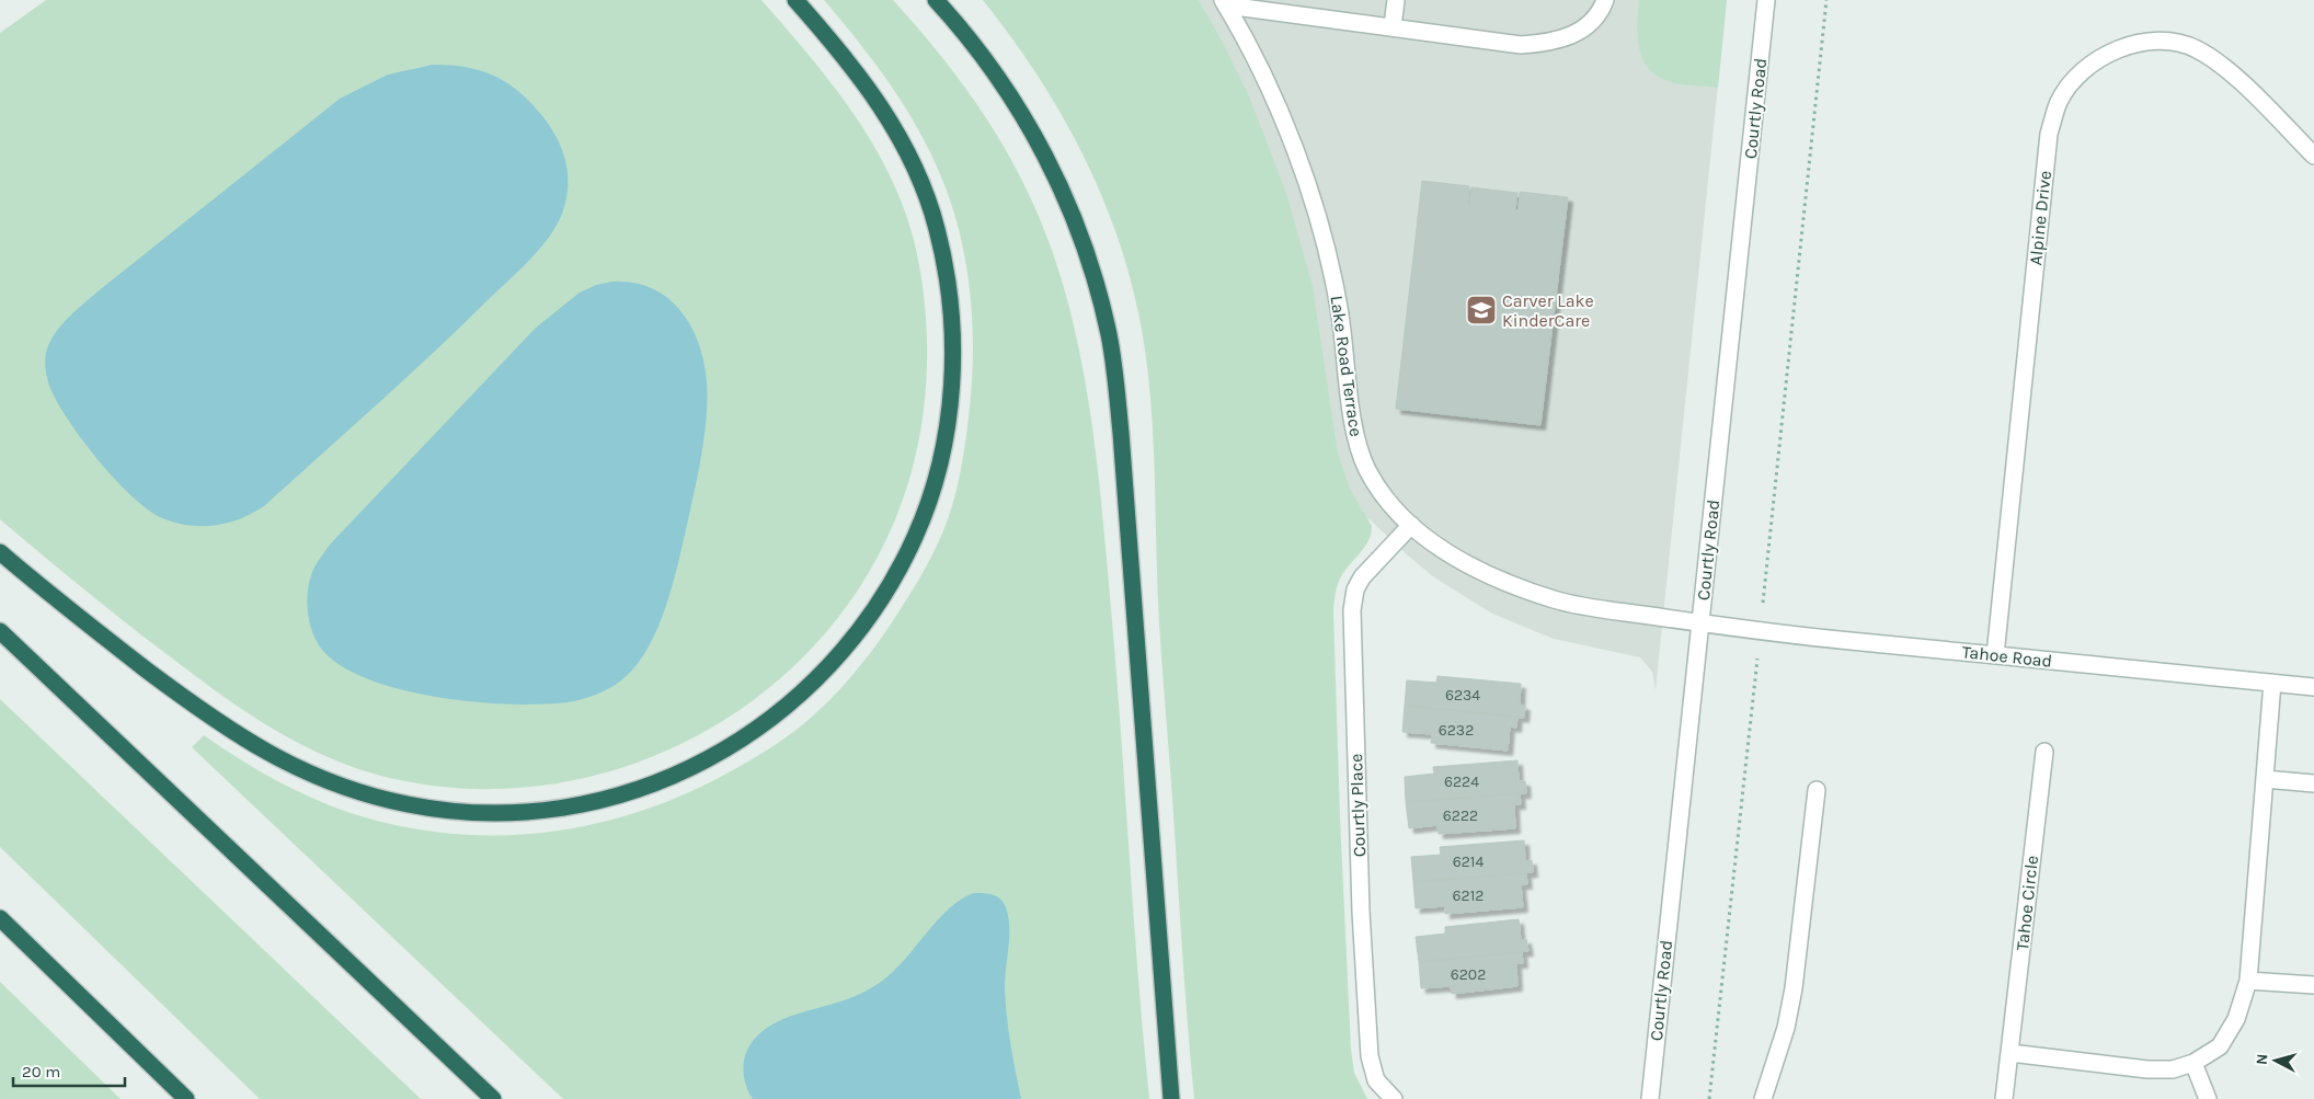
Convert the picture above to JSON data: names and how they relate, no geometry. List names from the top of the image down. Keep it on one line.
{"streets":{"street":["Courtly Road","Alpine Drive","Lake Road Terrace","Tahoe Road","Courtly Place","Tahoe Circle"]},"crossings":[["Courtly Road","Lake Road Terrace"],["Courtly Road","Tahoe Road"],["Alpine Drive","Tahoe Road"],["Lake Road Terrace","Tahoe Road"],["Lake Road Terrace","Courtly Place"]],"places":{"school or university":["Carver Lake KinderCare"]},"house_numbers":["6234","6232","6224","6222","6214","6212","6202"],"scale_bar":"20 m","north":"left"}
